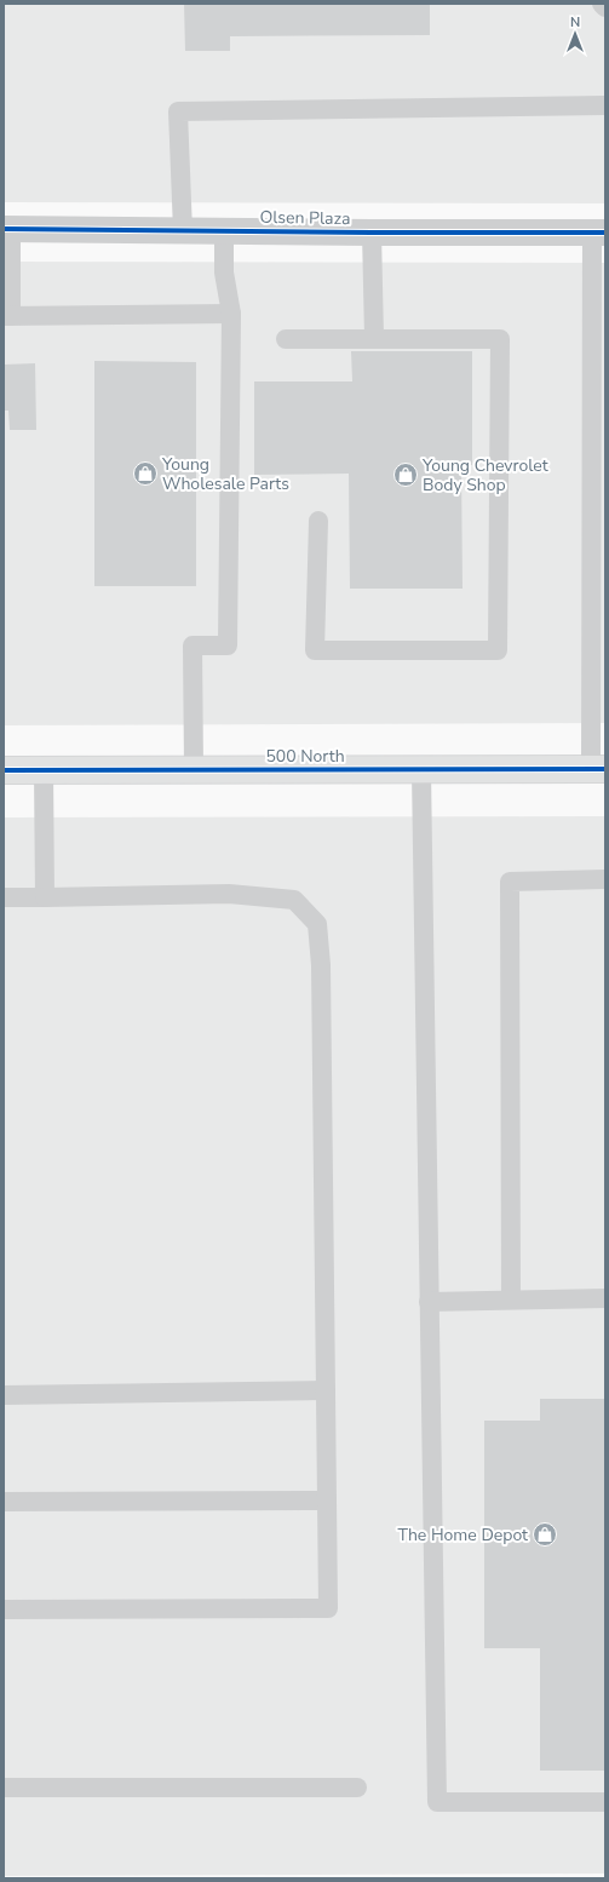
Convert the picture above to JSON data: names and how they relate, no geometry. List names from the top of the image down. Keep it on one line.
{"streets":{"street":["Olsen Plaza","500 North"]},"places":{"shop":["Young Wholesale Parts","Young Chevrolet Body Shop","The Home Depot"]},"north":"top"}
